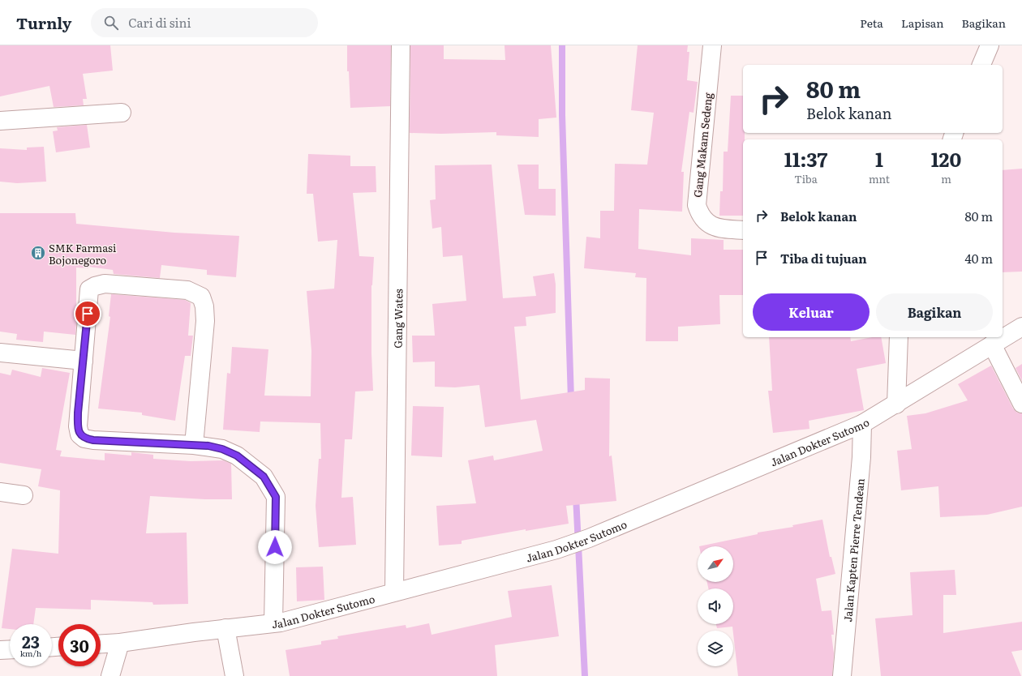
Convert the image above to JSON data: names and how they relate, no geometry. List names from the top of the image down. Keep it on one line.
{"streets":{"street":["Gang Makam Sedeng","Gang Wates","Jalan Dokter Sutomo","Jalan Kapten Pierre Tendean"]},"crossings":[["Gang Wates","Jalan Dokter Sutomo"],["Jalan Dokter Sutomo","Jalan Kapten Pierre Tendean"]],"places":{"building":["SMK Farmasi Bojonegoro"]},"north":"top right","page":{"header":"Turnly","search":"Cari di sini","nav":["Peta","Lapisan","Bagikan"],"turn":["80 m","Belok kanan"],"eta":["11:37","Tiba","1","mnt","120","m"],"list":[{"name":"Belok kanan","value":"80 m"},{"name":"Tiba di tujuan","value":"40 m"}],"buttons":["Keluar","Bagikan"],"speed":"23 km/h","limit":"30"}}
